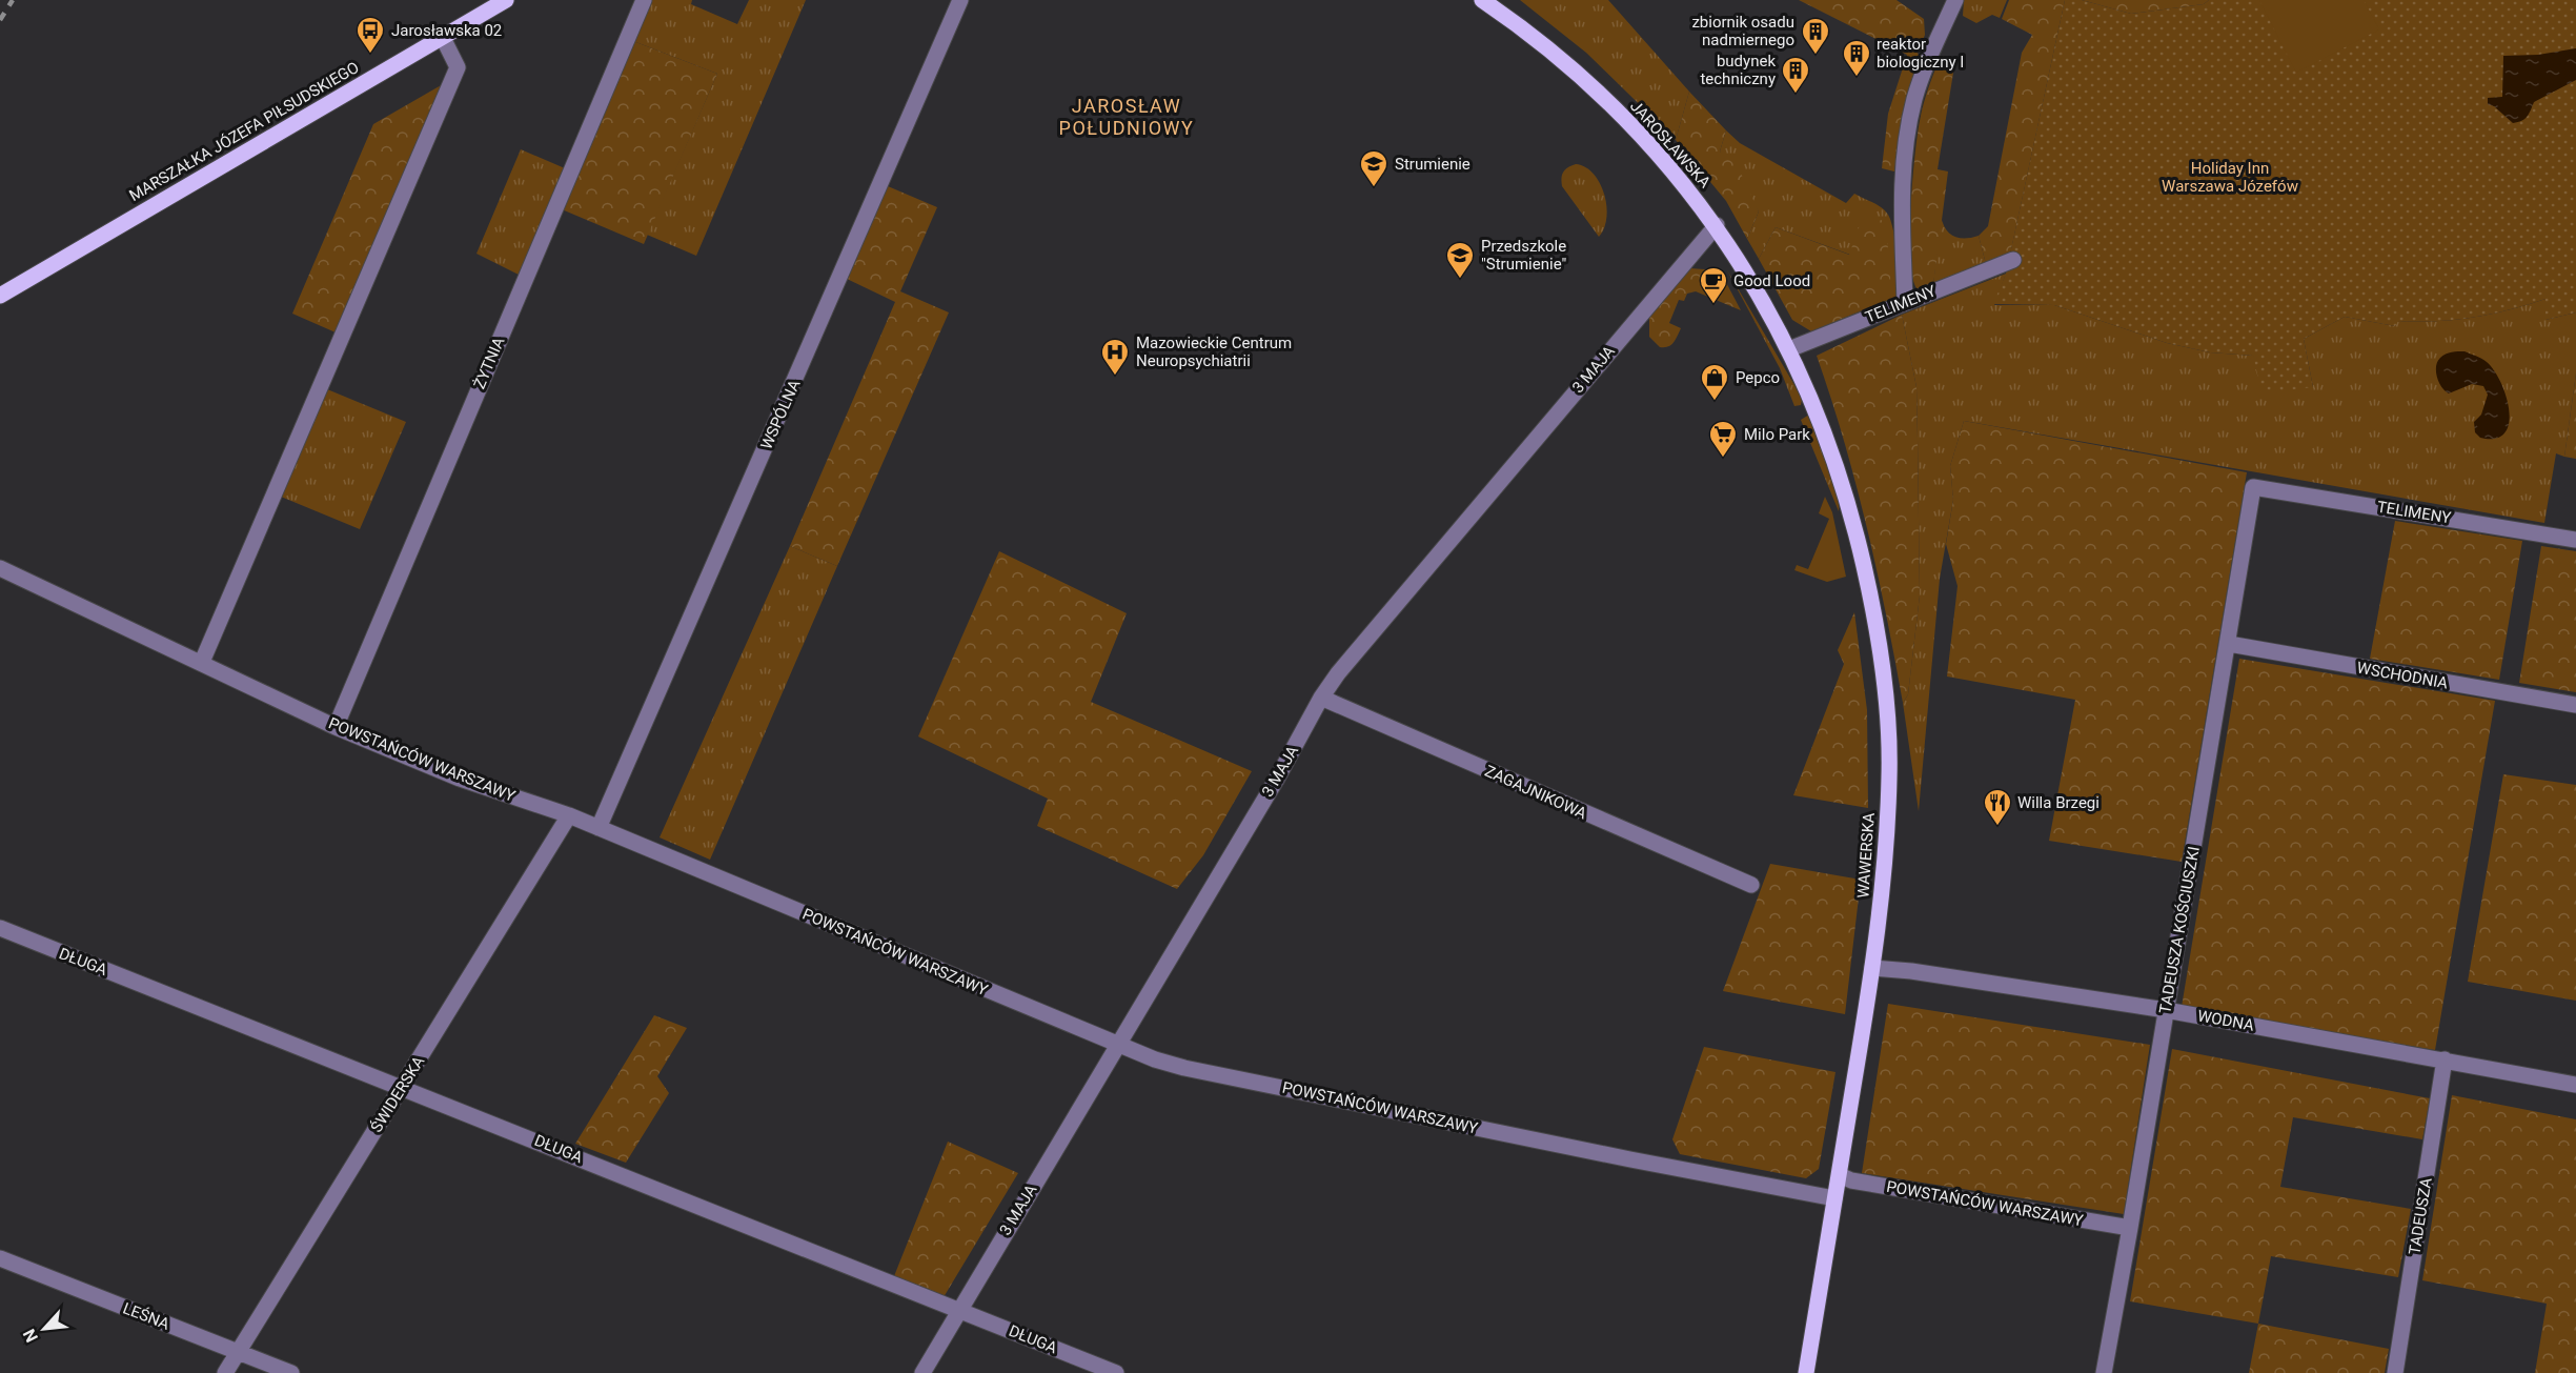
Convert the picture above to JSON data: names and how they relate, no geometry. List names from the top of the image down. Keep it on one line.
{"streets":{"main road":["MARSZAŁKA JÓZEFA PIŁSUDSKIEGO","JAROSŁAWSKA","WAWERSKA"],"street":["TELIMENY","ŻYTNIA","3 MAJA","WSPÓLNA","WSCHODNIA","POWSTAŃCÓW WARSZAWY","ZAGAJNIKOWA","TADEUSZA KOŚCIUSZKI","DŁUGA","WODNA","ŚWIDERSKA","TADEUSZA","LEŚNA"]},"crossings":[["JAROSŁAWSKA","TELIMENY"],["JAROSŁAWSKA","3 MAJA"],["JAROSŁAWSKA","WAWERSKA"],["TELIMENY","WAWERSKA"],["TELIMENY","TADEUSZA KOŚCIUSZKI"],["ŻYTNIA","POWSTAŃCÓW WARSZAWY"],["3 MAJA","POWSTAŃCÓW WARSZAWY"],["3 MAJA","ZAGAJNIKOWA"],["3 MAJA","DŁUGA"],["WSPÓLNA","POWSTAŃCÓW WARSZAWY"],["WSCHODNIA","TADEUSZA KOŚCIUSZKI"],["POWSTAŃCÓW WARSZAWY","WAWERSKA"],["POWSTAŃCÓW WARSZAWY","TADEUSZA KOŚCIUSZKI"],["POWSTAŃCÓW WARSZAWY","ŚWIDERSKA"],["WAWERSKA","WODNA"],["TADEUSZA KOŚCIUSZKI","WODNA"],["DŁUGA","ŚWIDERSKA"],["WODNA","TADEUSZA"],["ŚWIDERSKA","LEŚNA"]],"districts":["JAROSŁAW POŁUDNIOWY"],"parks":["Holiday Inn Warszawa Józefów"],"places":{"bus stop":["Jarosławska 02"],"building":["zbiornik osadu nadmiernego","reaktor biologiczny I","budynek techniczny"],"school or university":["Strumienie","Przedszkole \"Strumienie\""],"cafe":["Good Lood"],"hospital":["Mazowieckie Centrum Neuropsychiatrii"],"shop":["Pepco"],"supermarket":["Milo Park"],"restaurant":["Willa Brzegi"]},"north":"bottom left"}
